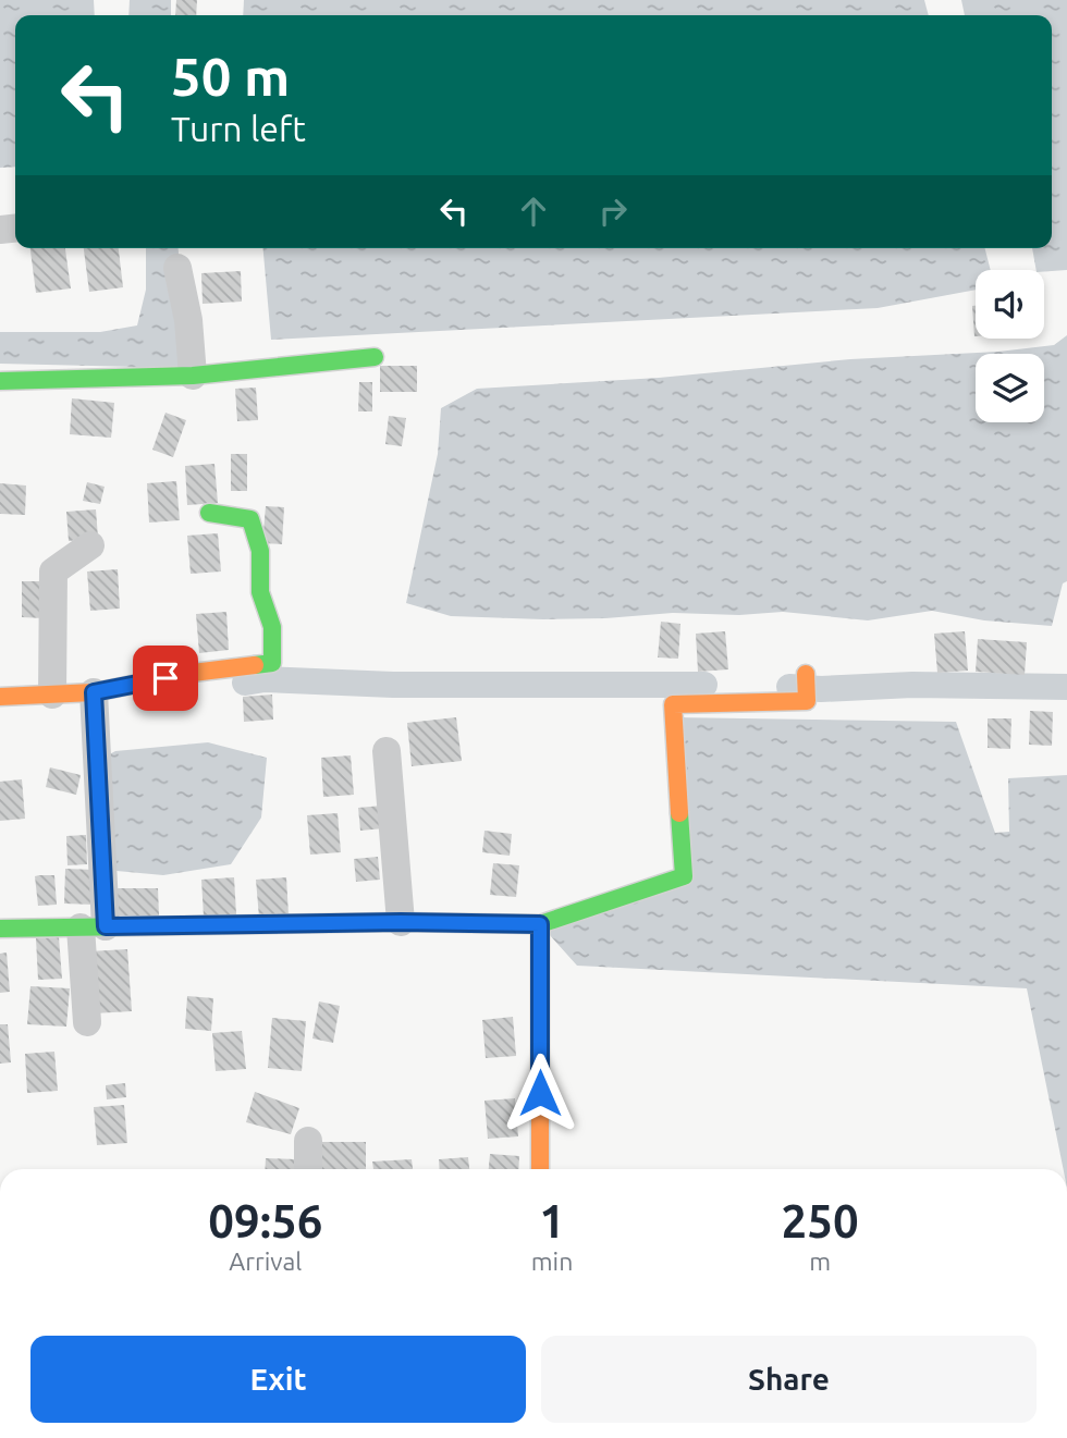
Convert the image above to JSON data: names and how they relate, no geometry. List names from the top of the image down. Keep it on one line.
{"page":{"turn":["50 m","Turn left"],"eta":["09:56","Arrival","1","min","250","m"],"buttons":["Exit","Share"]}}
